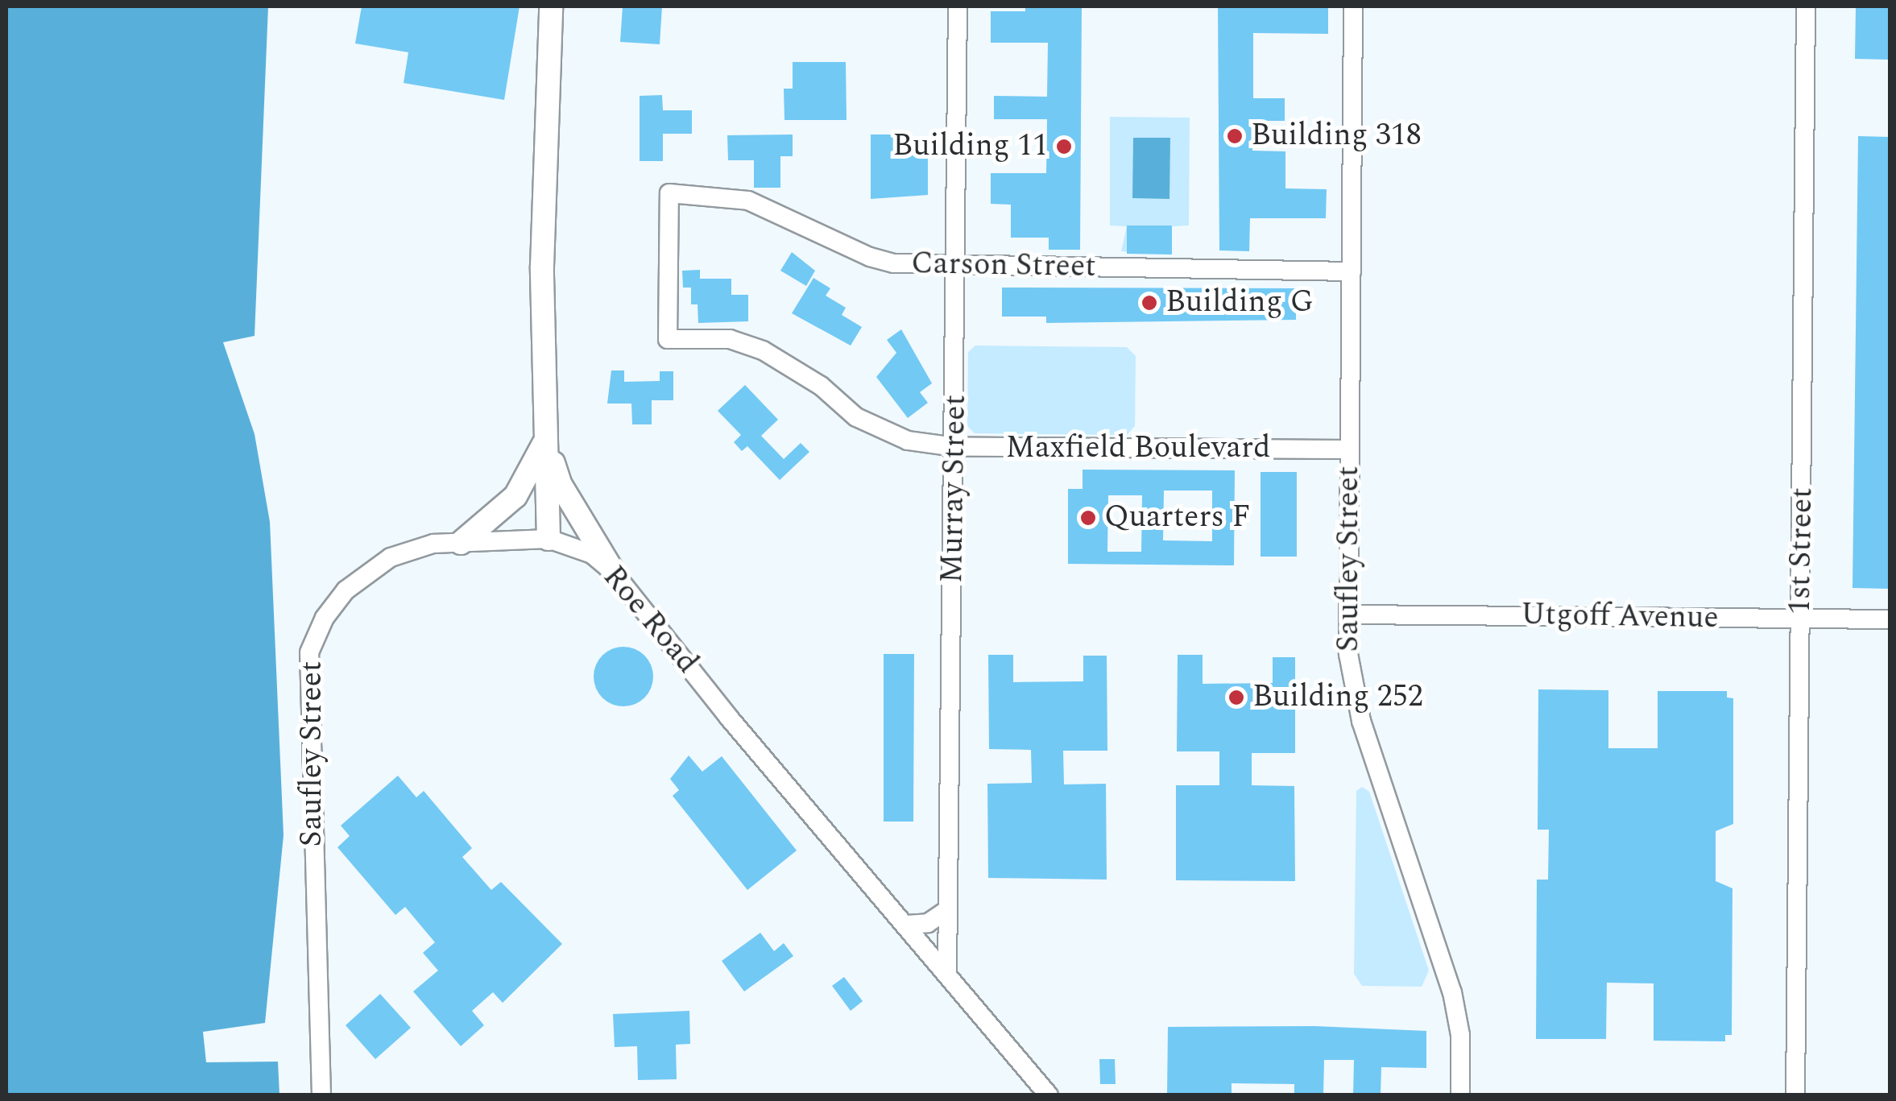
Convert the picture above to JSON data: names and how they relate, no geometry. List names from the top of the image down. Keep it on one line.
{"streets":{"street":["Carson Street","Maxfield Boulevard","Murray Street","1st Street","Saufley Street","Utgoff Avenue","Roe Road"]},"crossings":[["Carson Street","Maxfield Boulevard"],["Carson Street","Murray Street"],["Carson Street","Saufley Street"],["Maxfield Boulevard","Murray Street"],["Maxfield Boulevard","Saufley Street"],["Murray Street","Roe Road"],["1st Street","Utgoff Avenue"],["Saufley Street","Utgoff Avenue"],["Saufley Street","Roe Road"]],"places":["Building 318","Building 11","Building G","Quarters F","Building 252"]}
